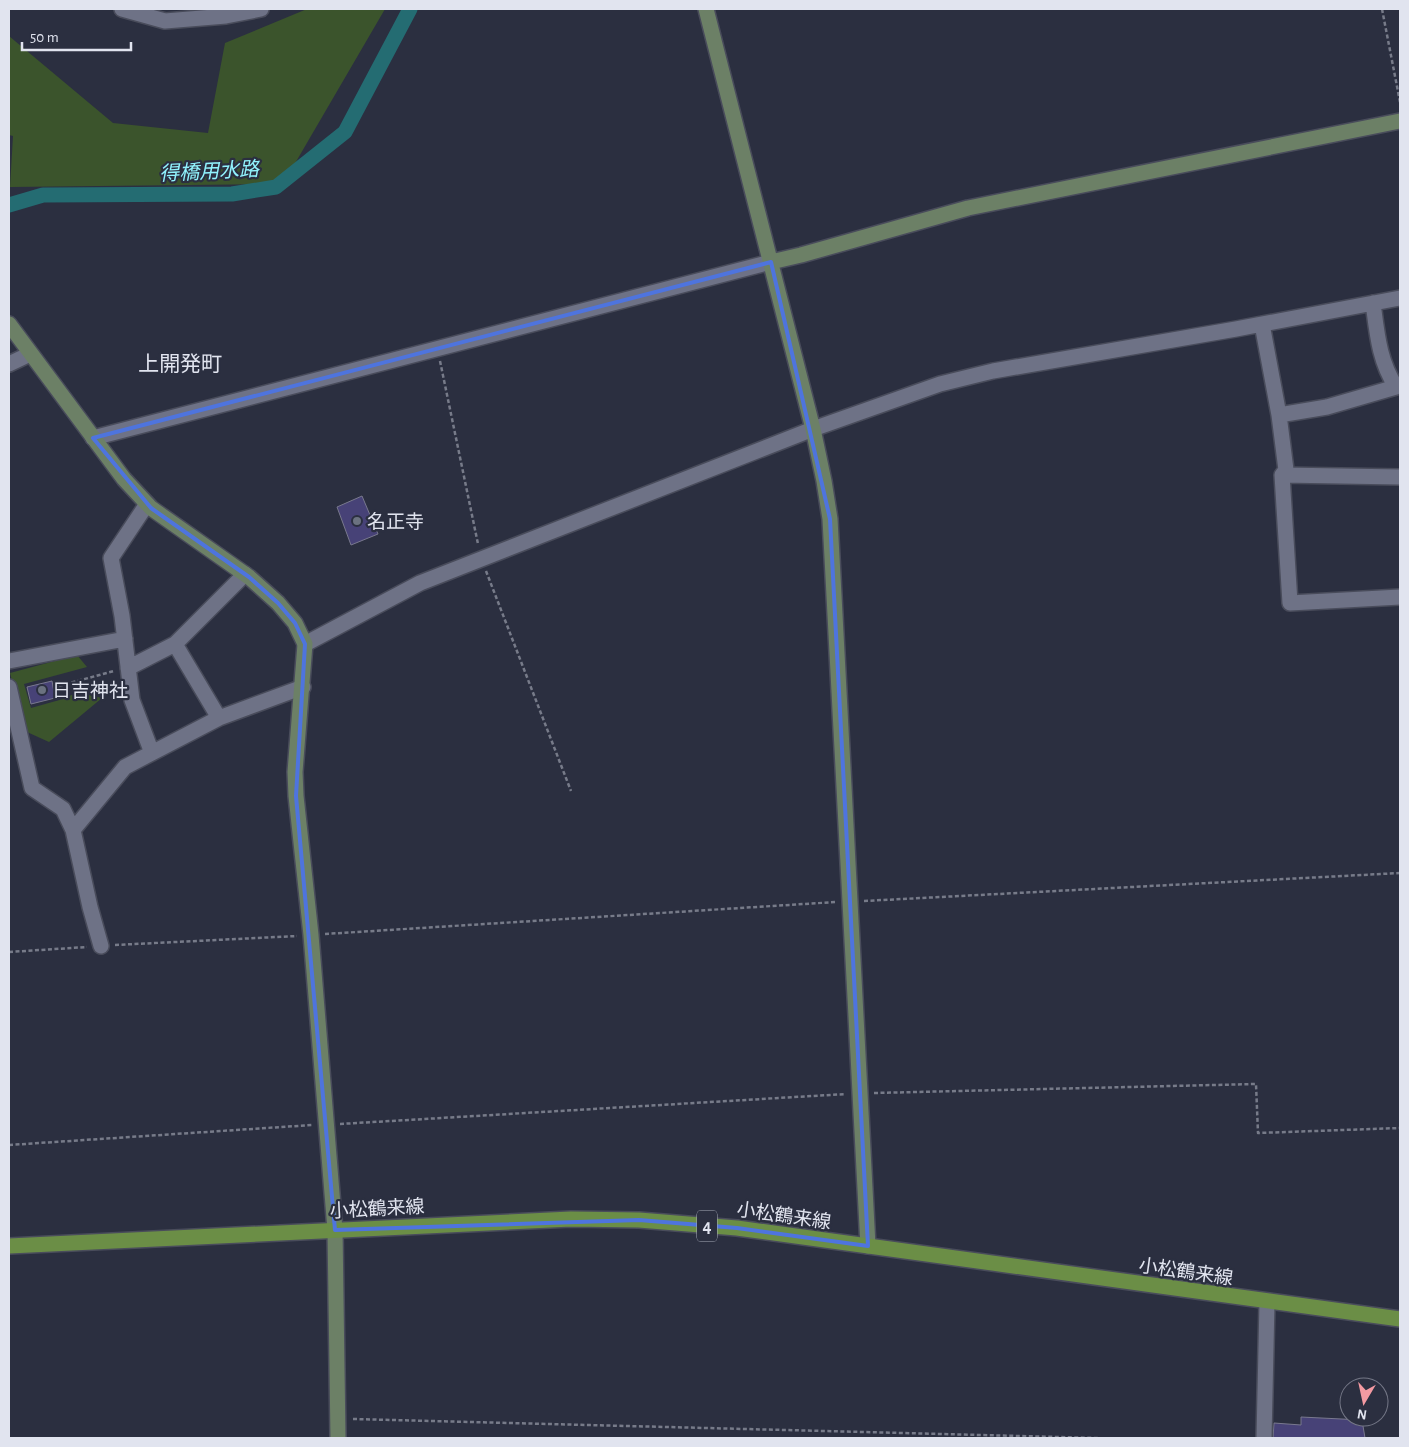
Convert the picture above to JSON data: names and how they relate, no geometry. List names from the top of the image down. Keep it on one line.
{"streets":{"main road":["小松鶴来線","4"]},"districts":["上開発町"],"water":["得橋用水路"],"places":["名正寺","日吉神社"],"scale_bar":"50 m","north":"bottom"}
